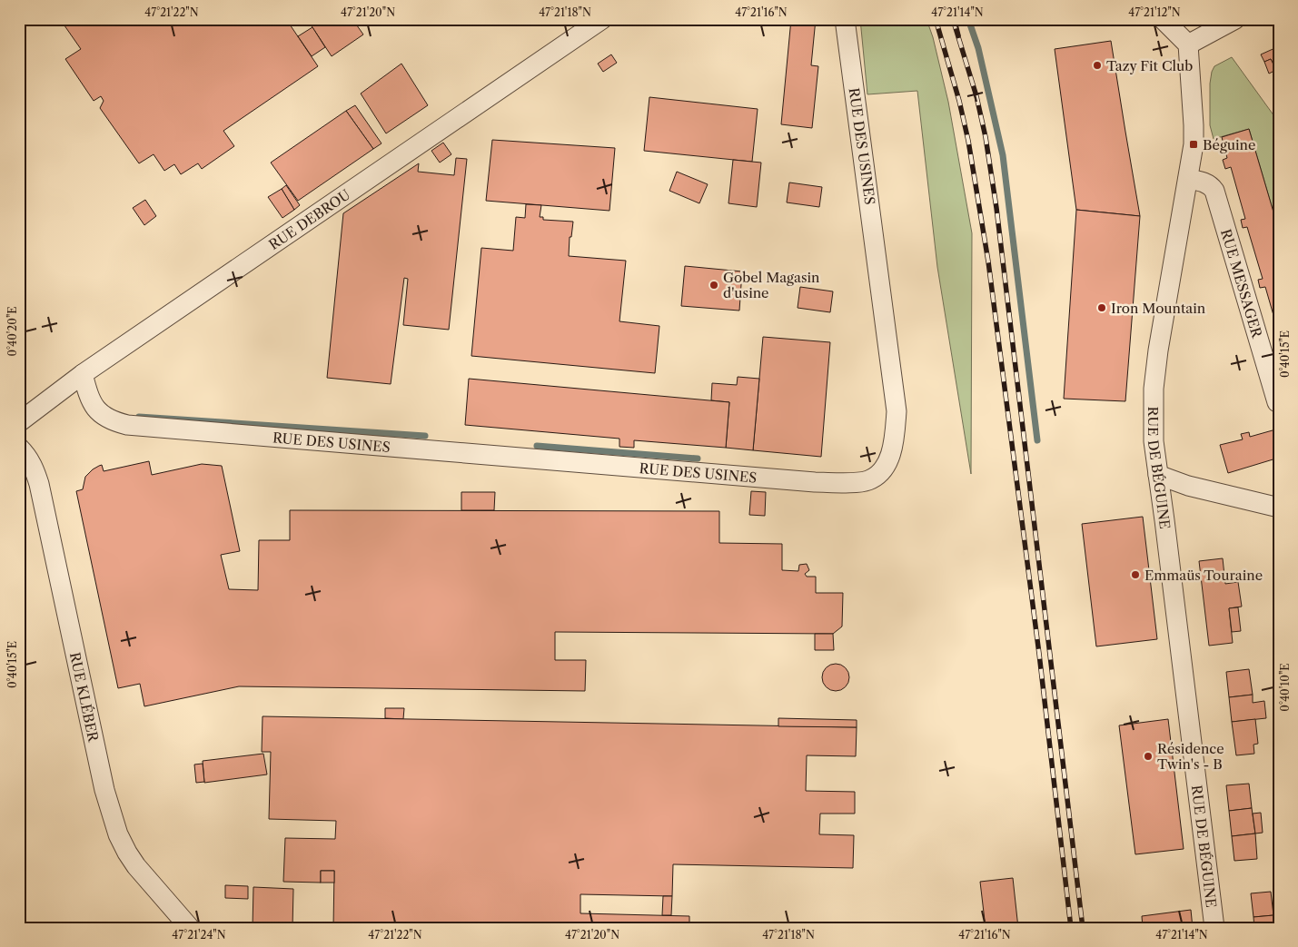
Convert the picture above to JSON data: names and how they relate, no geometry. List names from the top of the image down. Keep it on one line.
{"streets":{"street":["RUE DES USINES","RUE DEBROU","RUE MESSAGER","RUE DE BÉGUINE","RUE KLÉBER"]},"crossings":[["RUE DES USINES","RUE DEBROU"],["RUE MESSAGER","RUE DE BÉGUINE"]],"places":{"other":["Tazy Fit Club","Gobel Magasin d'usine","Iron Mountain","Emmaüs Touraine","Résidence Twin's - B"],"transit":["Béguine"]},"coordinates":["47°21'22\"N","47°21'20\"N","47°21'18\"N","47°21'16\"N","47°21'14\"N","47°21'12\"N","0°40'20\"E","0°40'15\"E","0°40'10\"E","47°21'24\"N"]}
